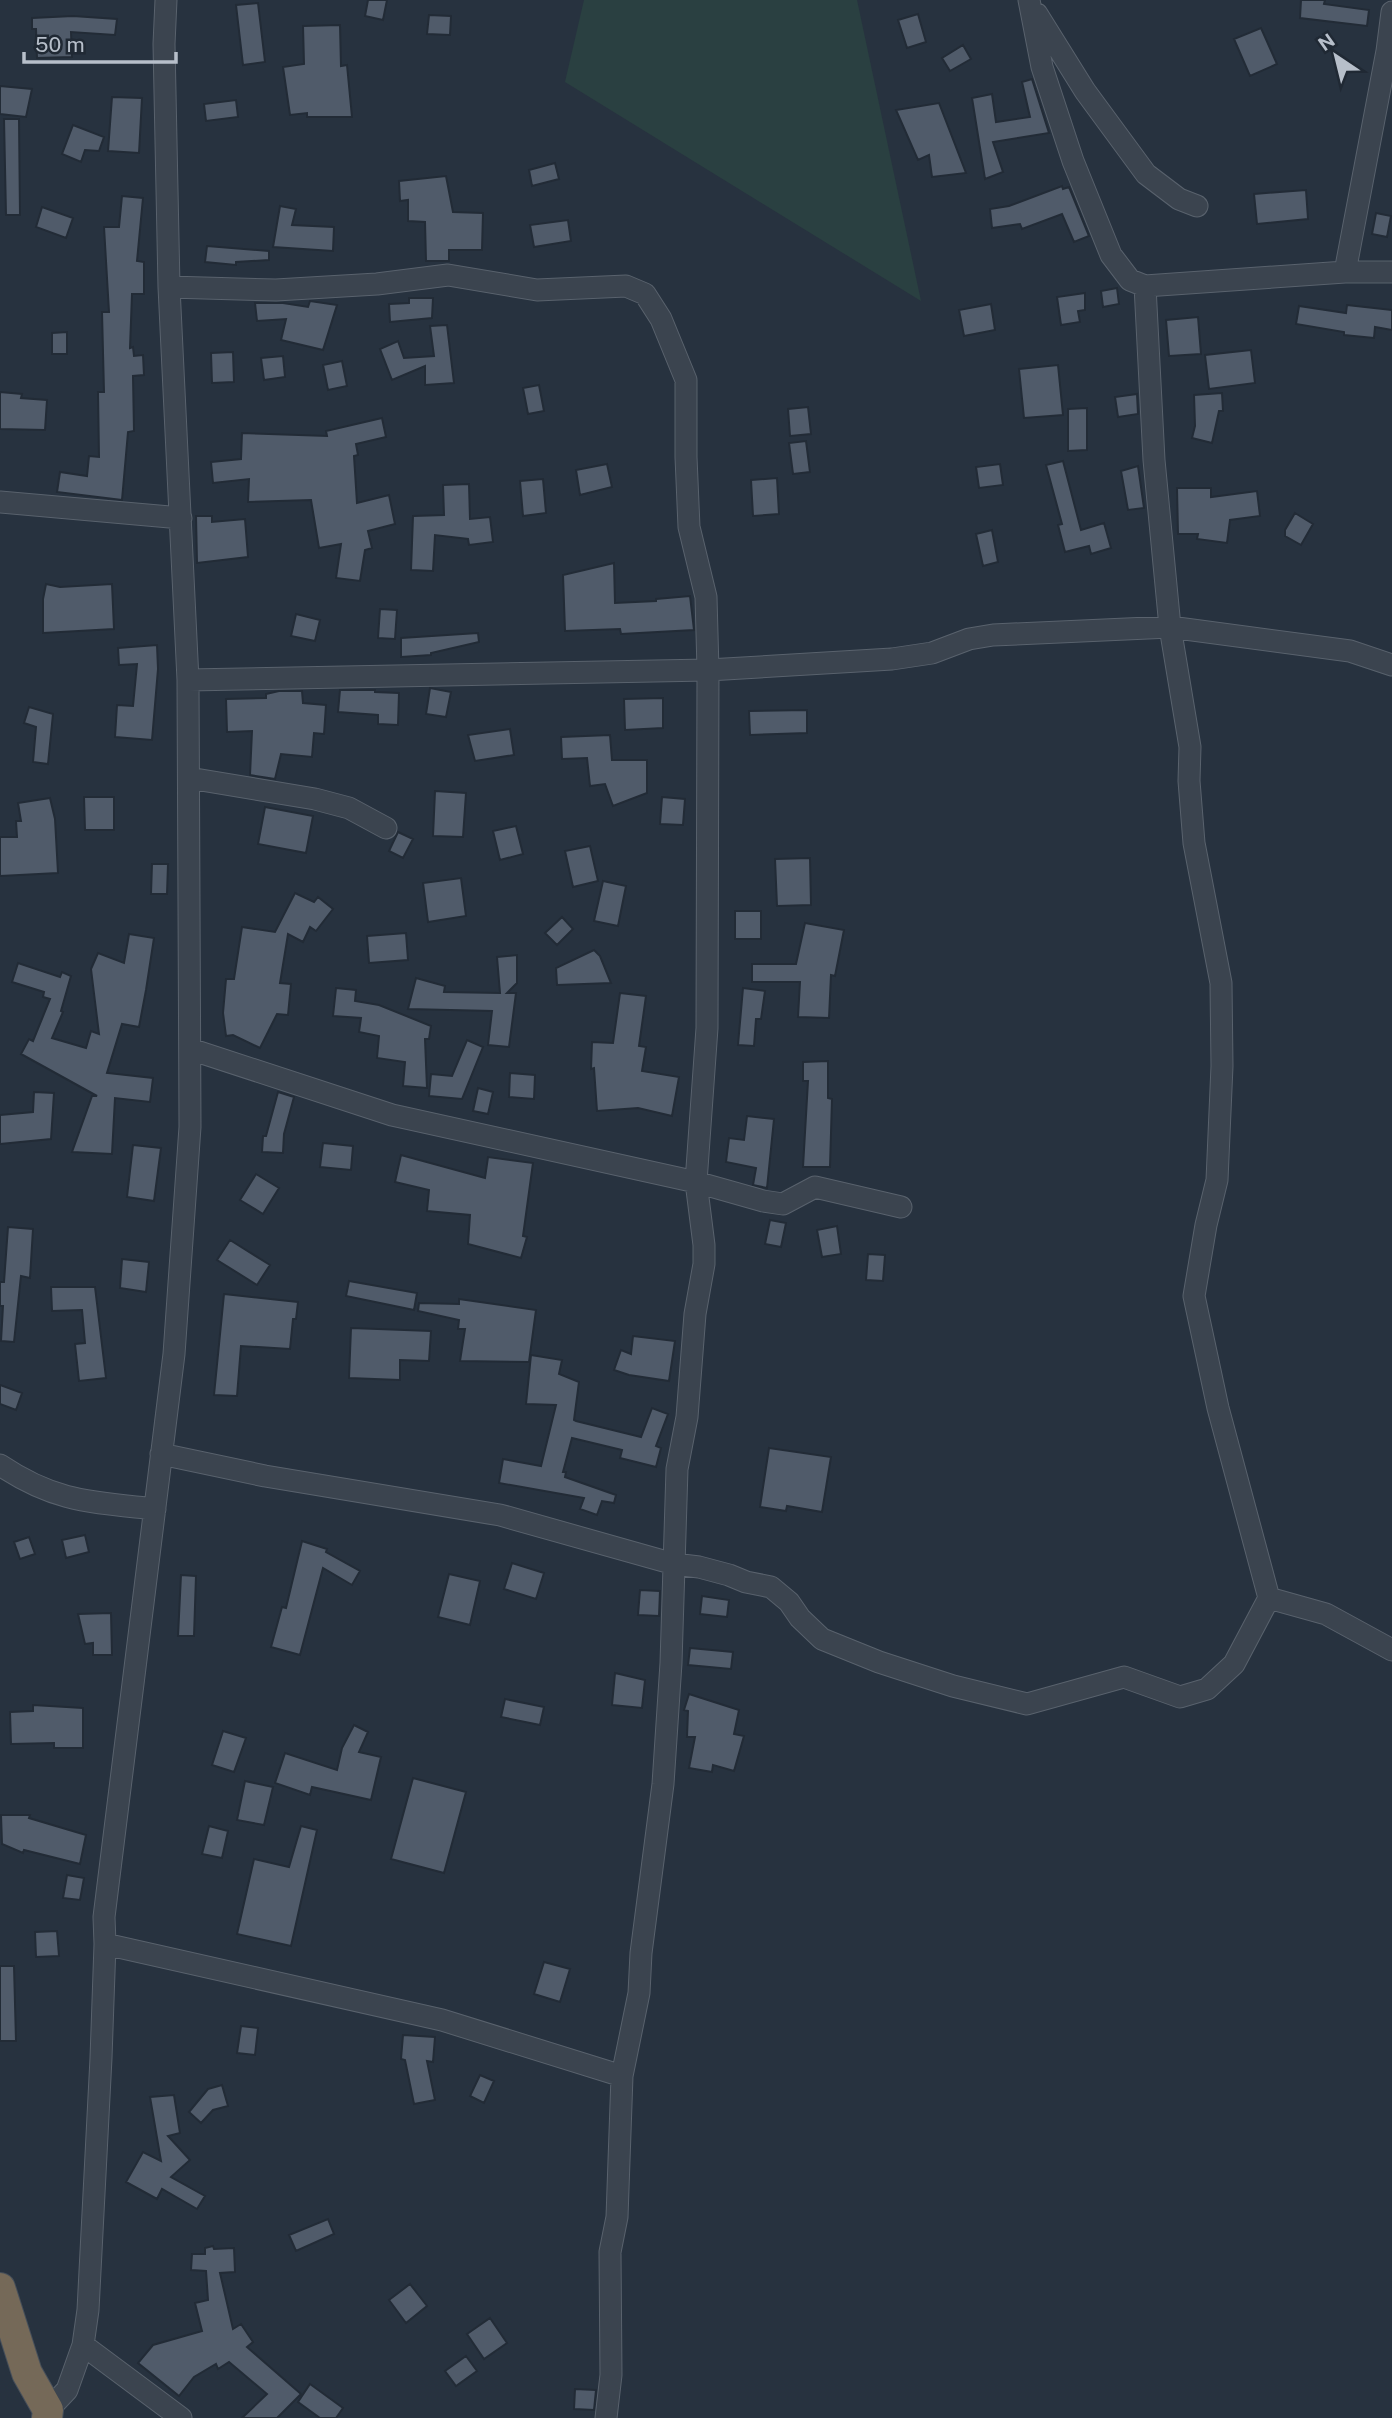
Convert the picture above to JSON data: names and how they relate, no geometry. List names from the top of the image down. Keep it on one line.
{"scale_bar":"50 m","north":"top left"}
